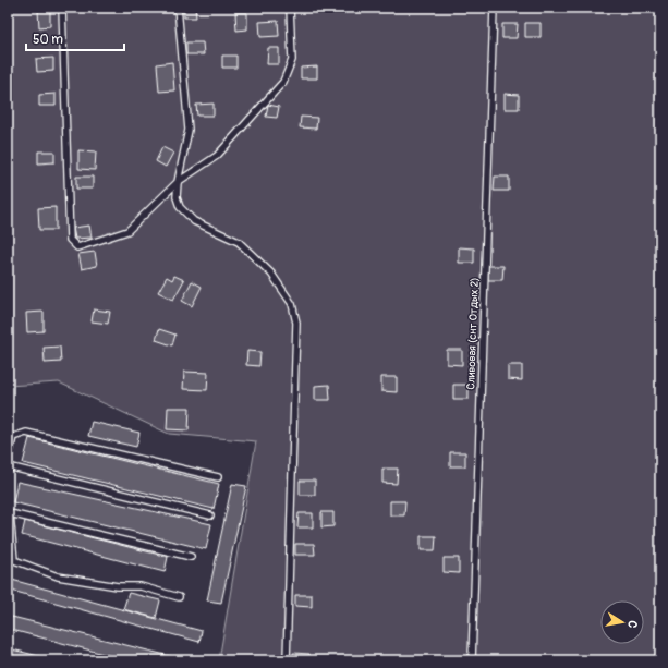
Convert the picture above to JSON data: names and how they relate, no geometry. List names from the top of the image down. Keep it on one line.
{"streets":{"lane":["Сливовая (снт Отдых 2)"]},"scale_bar":"50 m","north":"right"}
